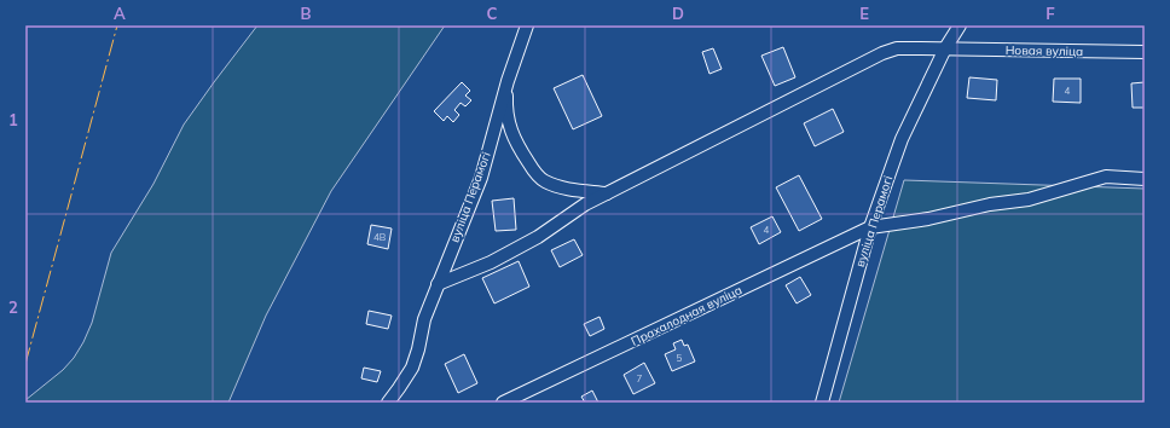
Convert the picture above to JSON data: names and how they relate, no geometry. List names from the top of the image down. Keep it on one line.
{"streets":{"street":["Новая вуліца","вуліца Перамогі","Прахалодная вуліца"]},"crossings":[["Новая вуліца","вуліца Перамогі"],["вуліца Перамогі","Прахалодная вуліца"]],"house_numbers":["4","4","4В","5","7"],"grid":{"columns":["A","B","C","D","E","F"],"rows":["1","2"]}}
